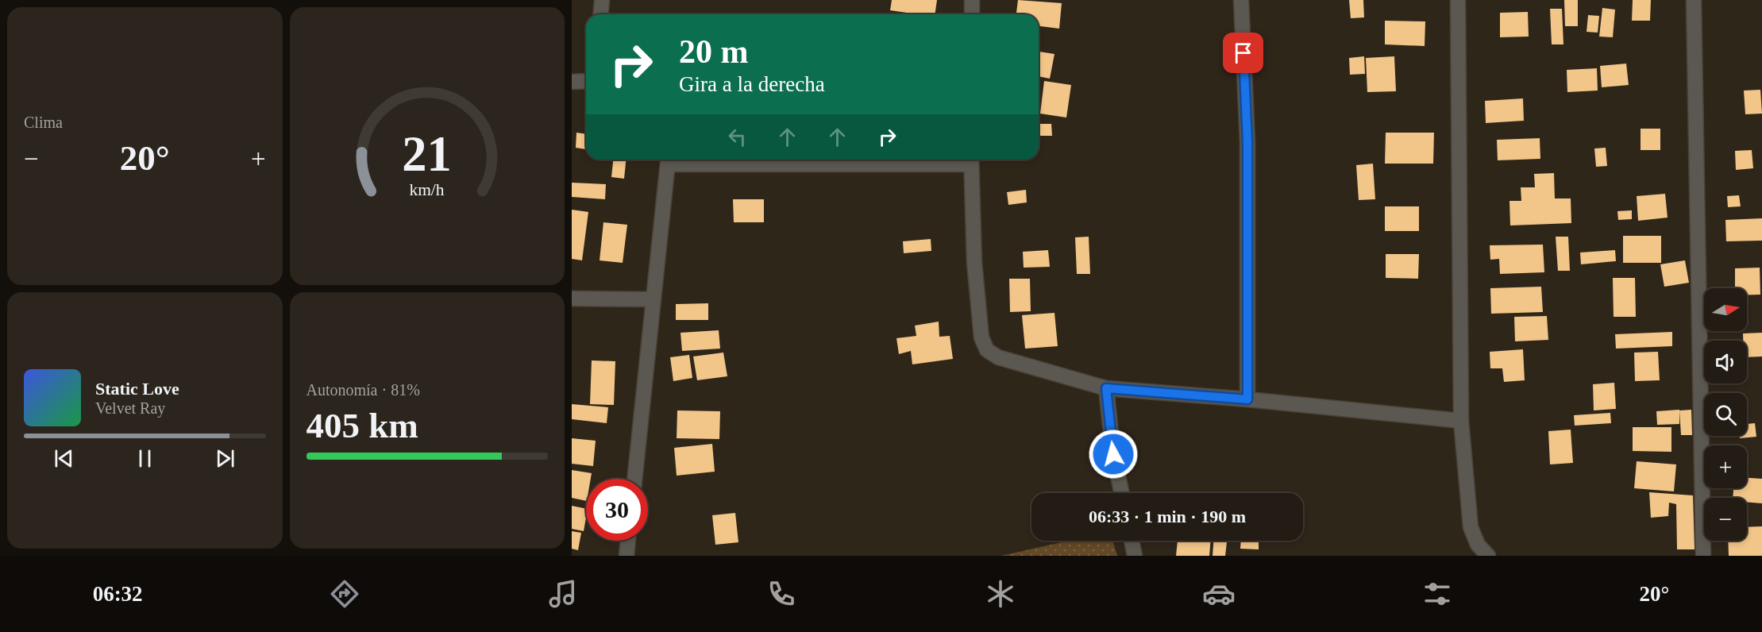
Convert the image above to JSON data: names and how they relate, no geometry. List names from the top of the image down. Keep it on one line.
{"north":"right","page":{"tile":["Clima",["Autonomía · 81%","405 km"]],"turn":["20 m","Gira a la derecha"],"heat":["−","20°","+"],"map_buttons":["+","−"],"song":["Static Love","Velvet Ray"],"limit":"30","trip":"06:33 · 1 min · 190 m","tabs":["06:32","20°"],"gauge":["21","km/h"]}}
